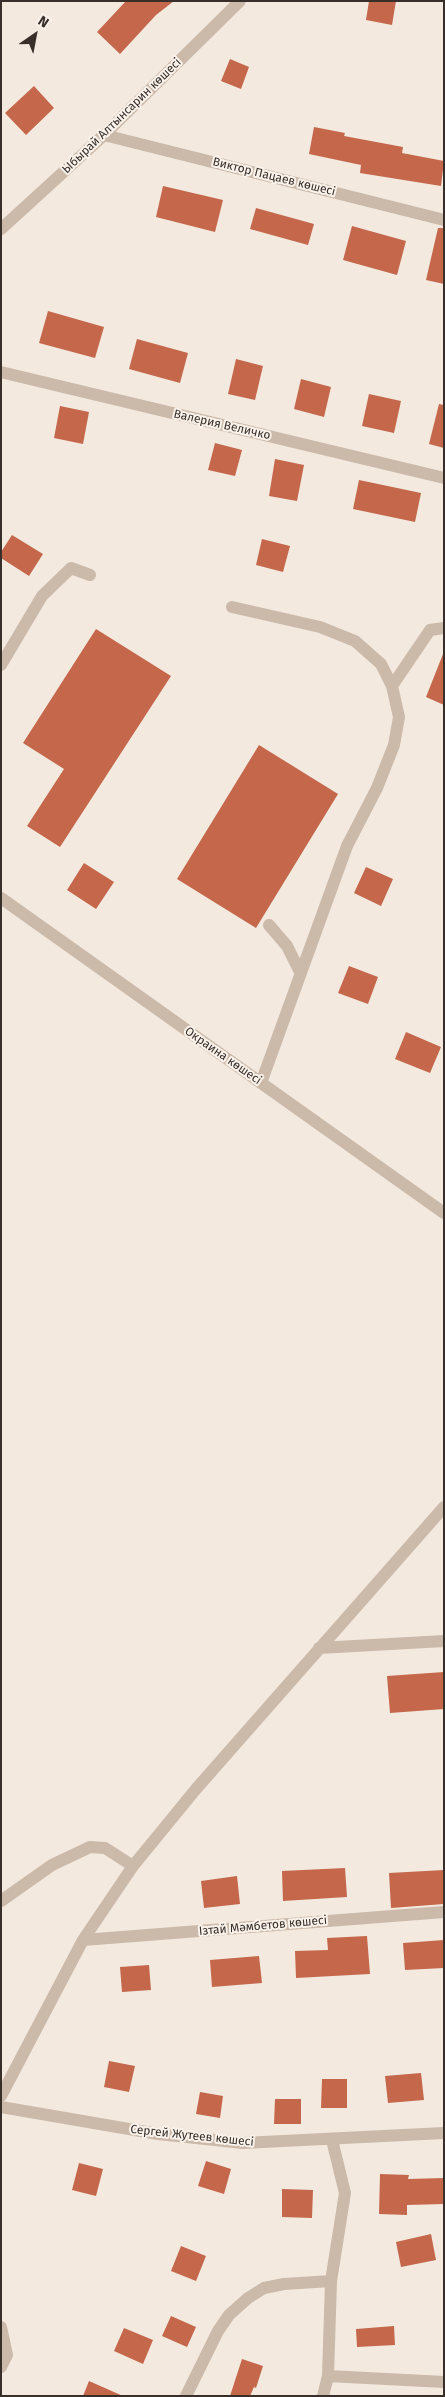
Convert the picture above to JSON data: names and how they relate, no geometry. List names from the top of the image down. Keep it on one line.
{"streets":{"street":["Ыбырай Алтынсарин көшесі","Виктор Пацаев көшесі","Валерия Величко","Окраина көшесі","Ізтай Мәмбетов көшесі","Сергей Жутеев көшесі"]},"crossings":[["Ыбырай Алтынсарин көшесі","Виктор Пацаев көшесі"]],"north":"top right"}
